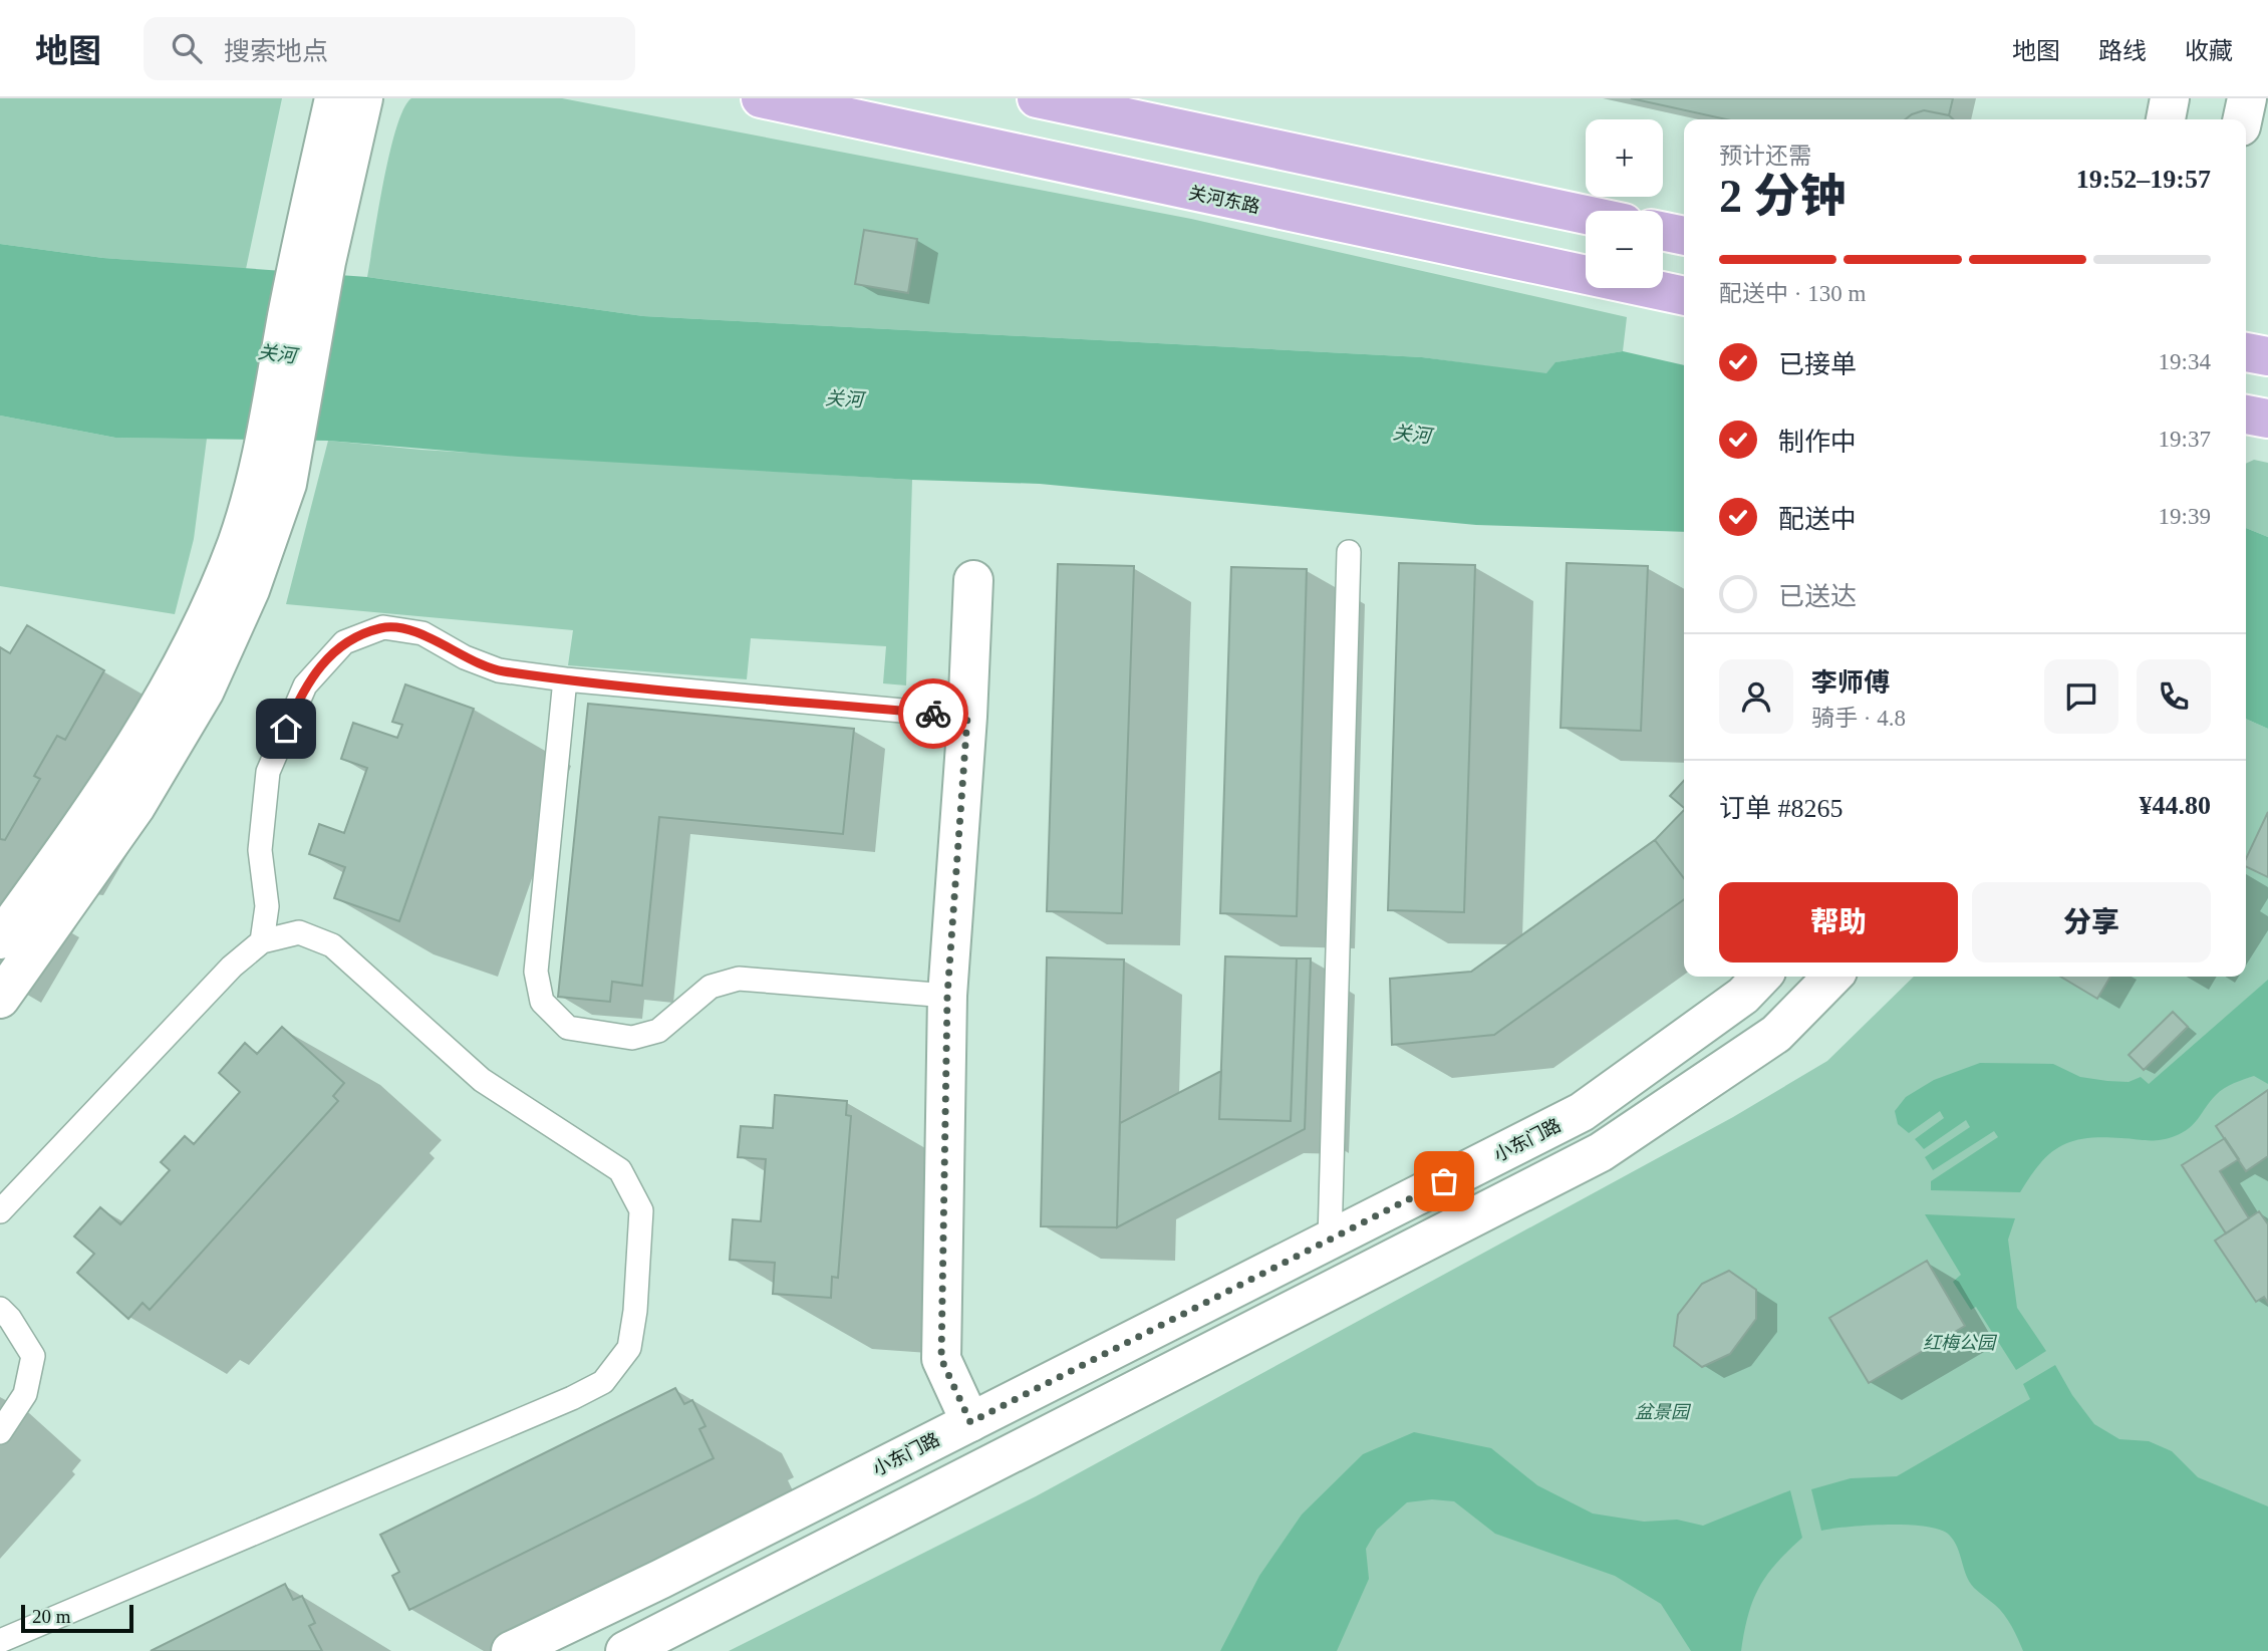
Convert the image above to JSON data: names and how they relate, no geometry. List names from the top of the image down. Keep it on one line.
{"streets":{"main road":["关河东路","小东门路"]},"water":["关河"],"parks":["红梅公园","盆景园"],"scale_bar":"20 m","page":{"header":"地图","search":"搜索地点","nav":["地图","路线","收藏"],"map_buttons":["+","−"],"heading":["2 分钟","预计还需","19:52–19:57"],"panel":["李师傅","骑手 · 4.8","订单 #8265","¥44.80"],"bar":"配送中 · 130 m","list":[["已接单","19:34"],["制作中","19:37"],["配送中","19:39"],"已送达"],"buttons":["帮助","分享"],"scale":"20 m"}}
